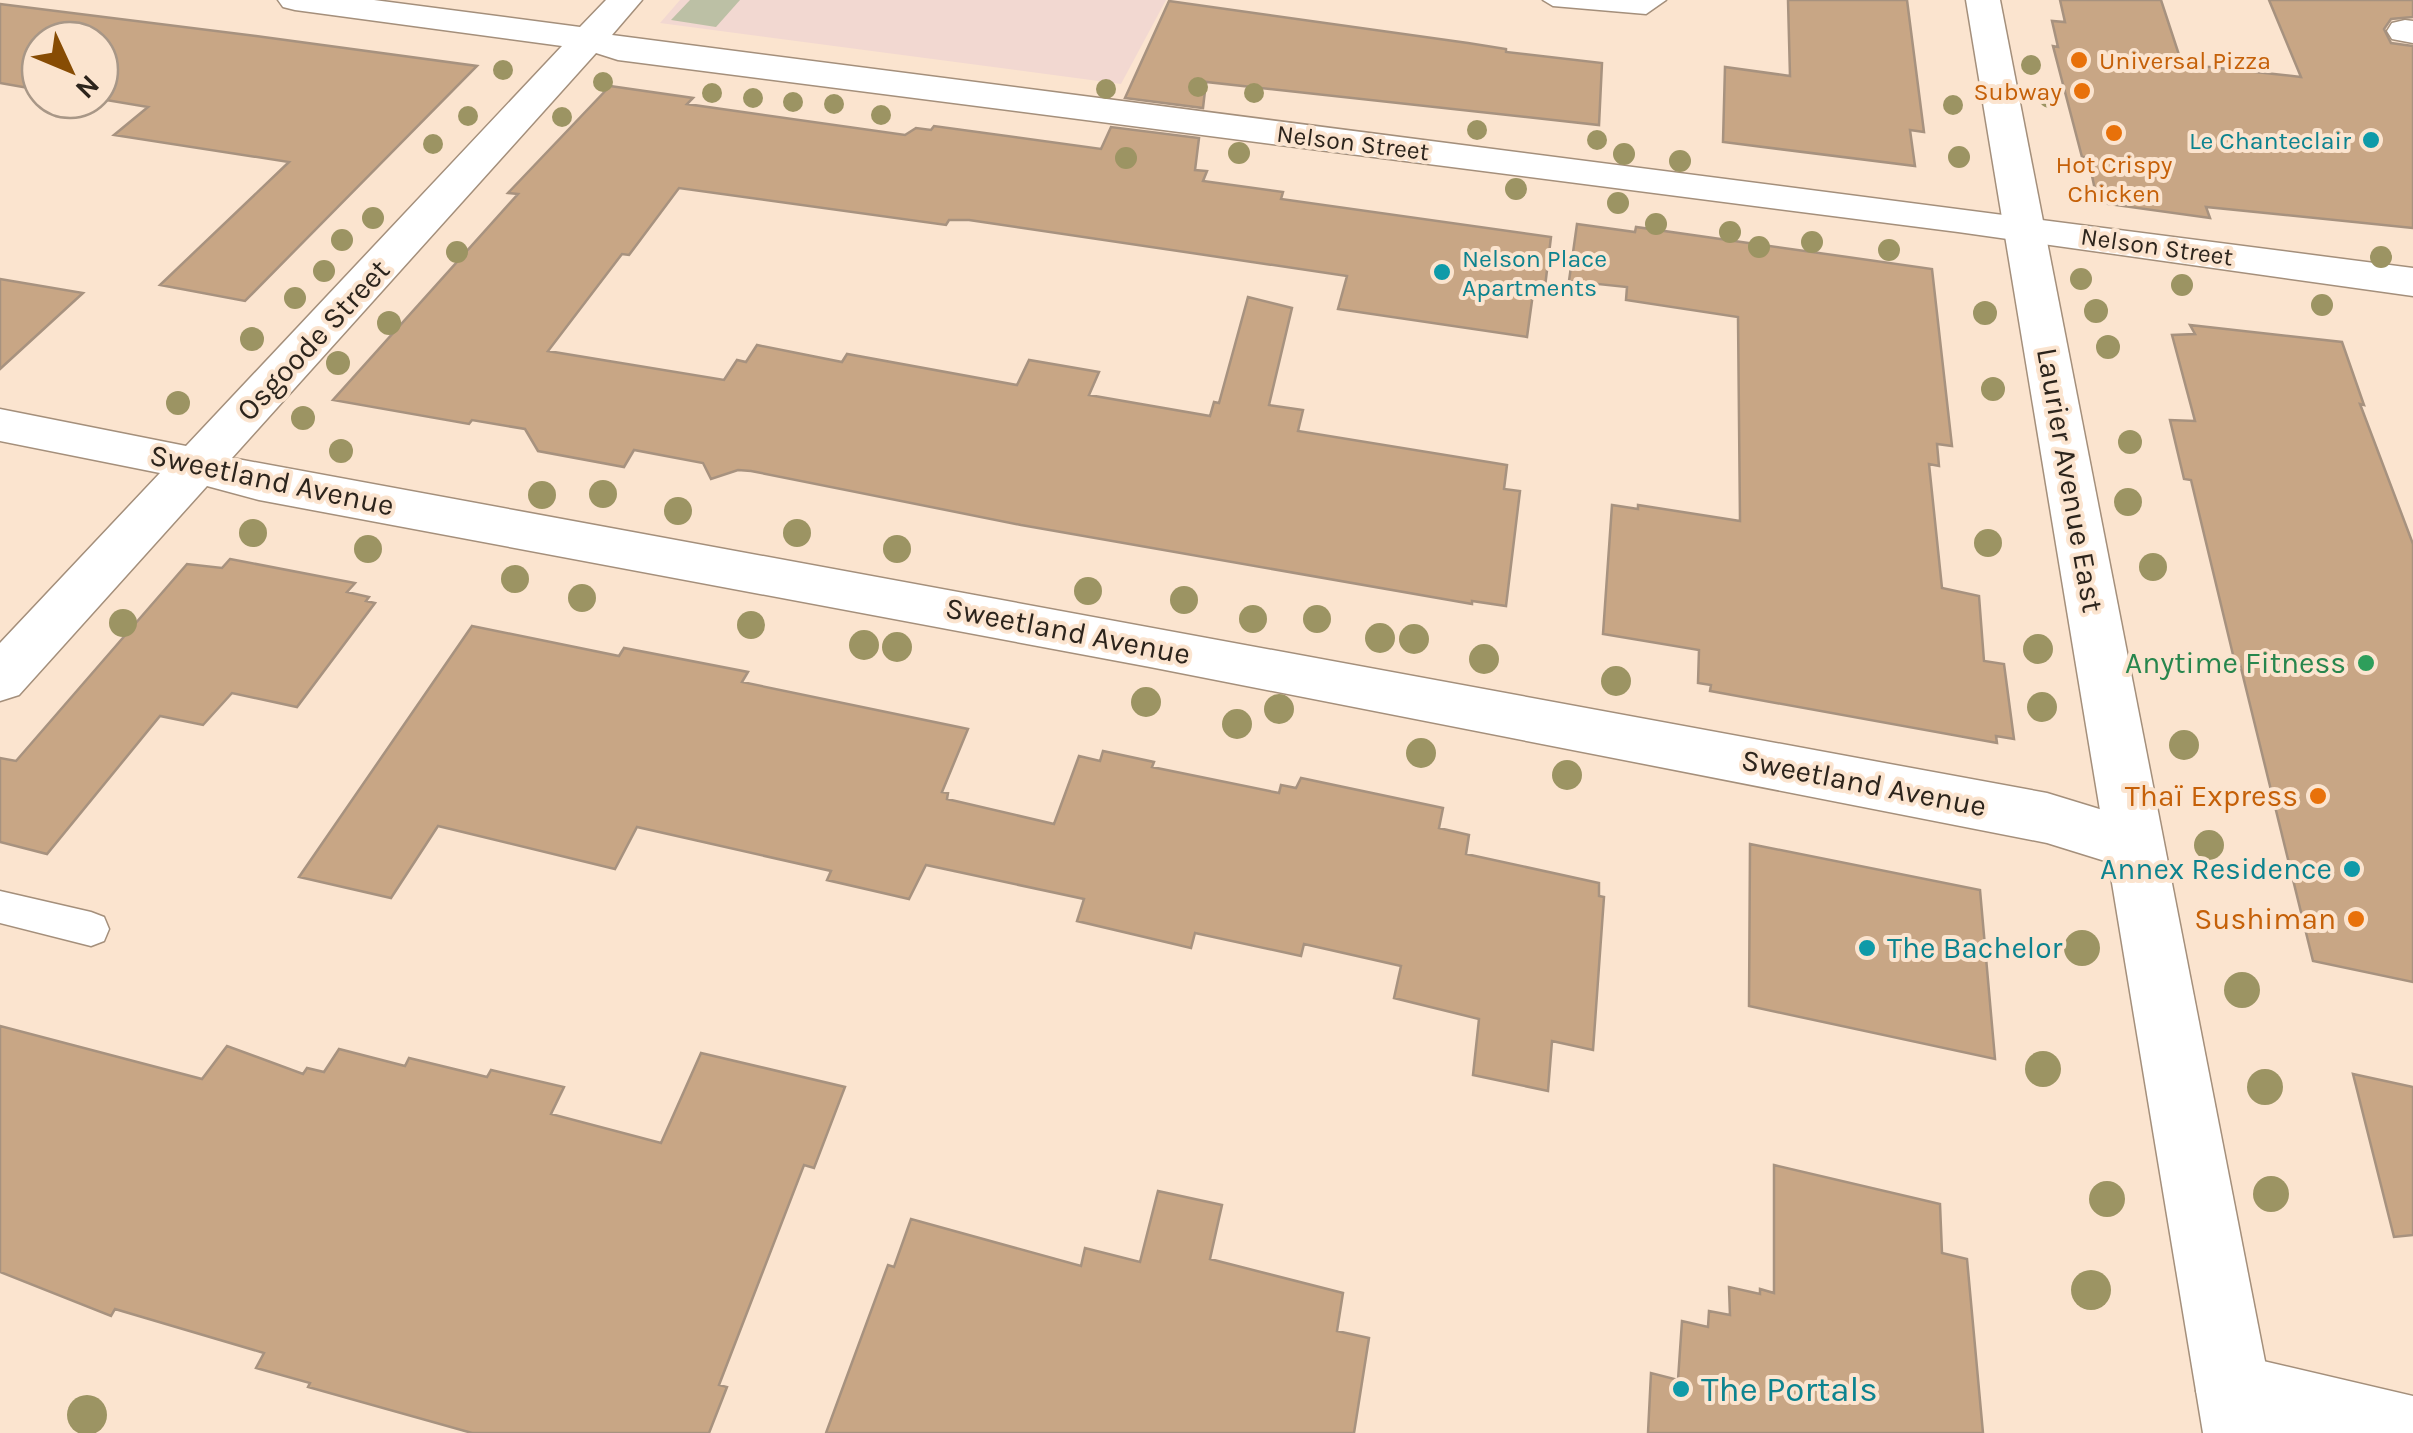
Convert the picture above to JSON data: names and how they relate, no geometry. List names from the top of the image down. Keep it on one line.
{"streets":{"street":["Nelson Street","Osgoode Street","Sweetland Avenue","Laurier Avenue East"]},"crossings":[["Nelson Street","Osgoode Street"],["Nelson Street","Laurier Avenue East"],["Osgoode Street","Sweetland Avenue"],["Sweetland Avenue","Laurier Avenue East"]],"places":["Universal Pizza","Subway","Hot Crispy Chicken","Le Chanteclair","Nelson Place Apartments","Anytime Fitness","Thaï Express","Annex Residence","Sushiman","The Bachelor","The Portals"],"north":"bottom right"}
